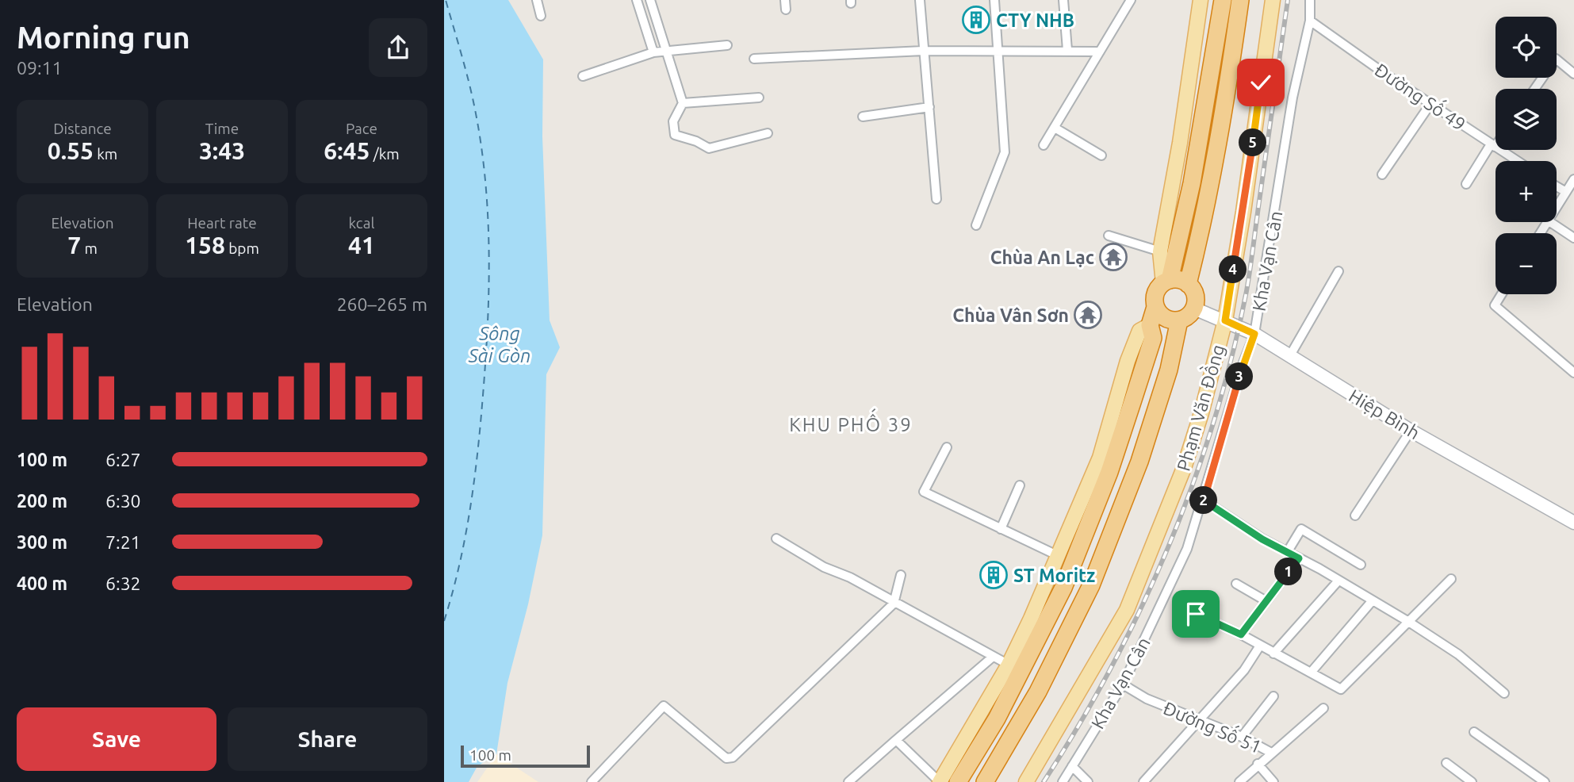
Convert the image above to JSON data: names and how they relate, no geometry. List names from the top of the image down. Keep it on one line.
{"streets":{"main road":["Phạm Văn Đồng","Hiệp Bình"],"street":["Đường Số 49","Kha Vạn Cân","Đường Số 51"]},"crossings":[["Đường Số 49","Kha Vạn Cân"],["Kha Vạn Cân","Hiệp Bình"],["Kha Vạn Cân","Đường Số 51"],["Phạm Văn Đồng","Hiệp Bình"]],"districts":["KHU PHỐ 39"],"water":["Sông Sài Gòn"],"places":{"building":["CTY NHB","ST Moritz"],"temple":["Chùa An Lạc","Chùa Vân Sơn"]},"scale_bar":"100 m","page":{"heading":["Morning run","09:11"],"map_buttons":["+","−"],"stats":[["Distance","0.55 km"],["Time","3:43"],["Pace","6:45 /km"],["Elevation","7 m"],["Heart rate","158 bpm"],["kcal","41"]],"pins":["5","4","3","2","1"],"chart":["Elevation","260–265 m"],"list":[{"name":"100 m","note":"6:27"},{"name":"200 m","note":"6:30"},{"name":"300 m","note":"7:21"},{"name":"400 m","note":"6:32"}],"buttons":["Save","Share"],"scale":"100 m"}}
